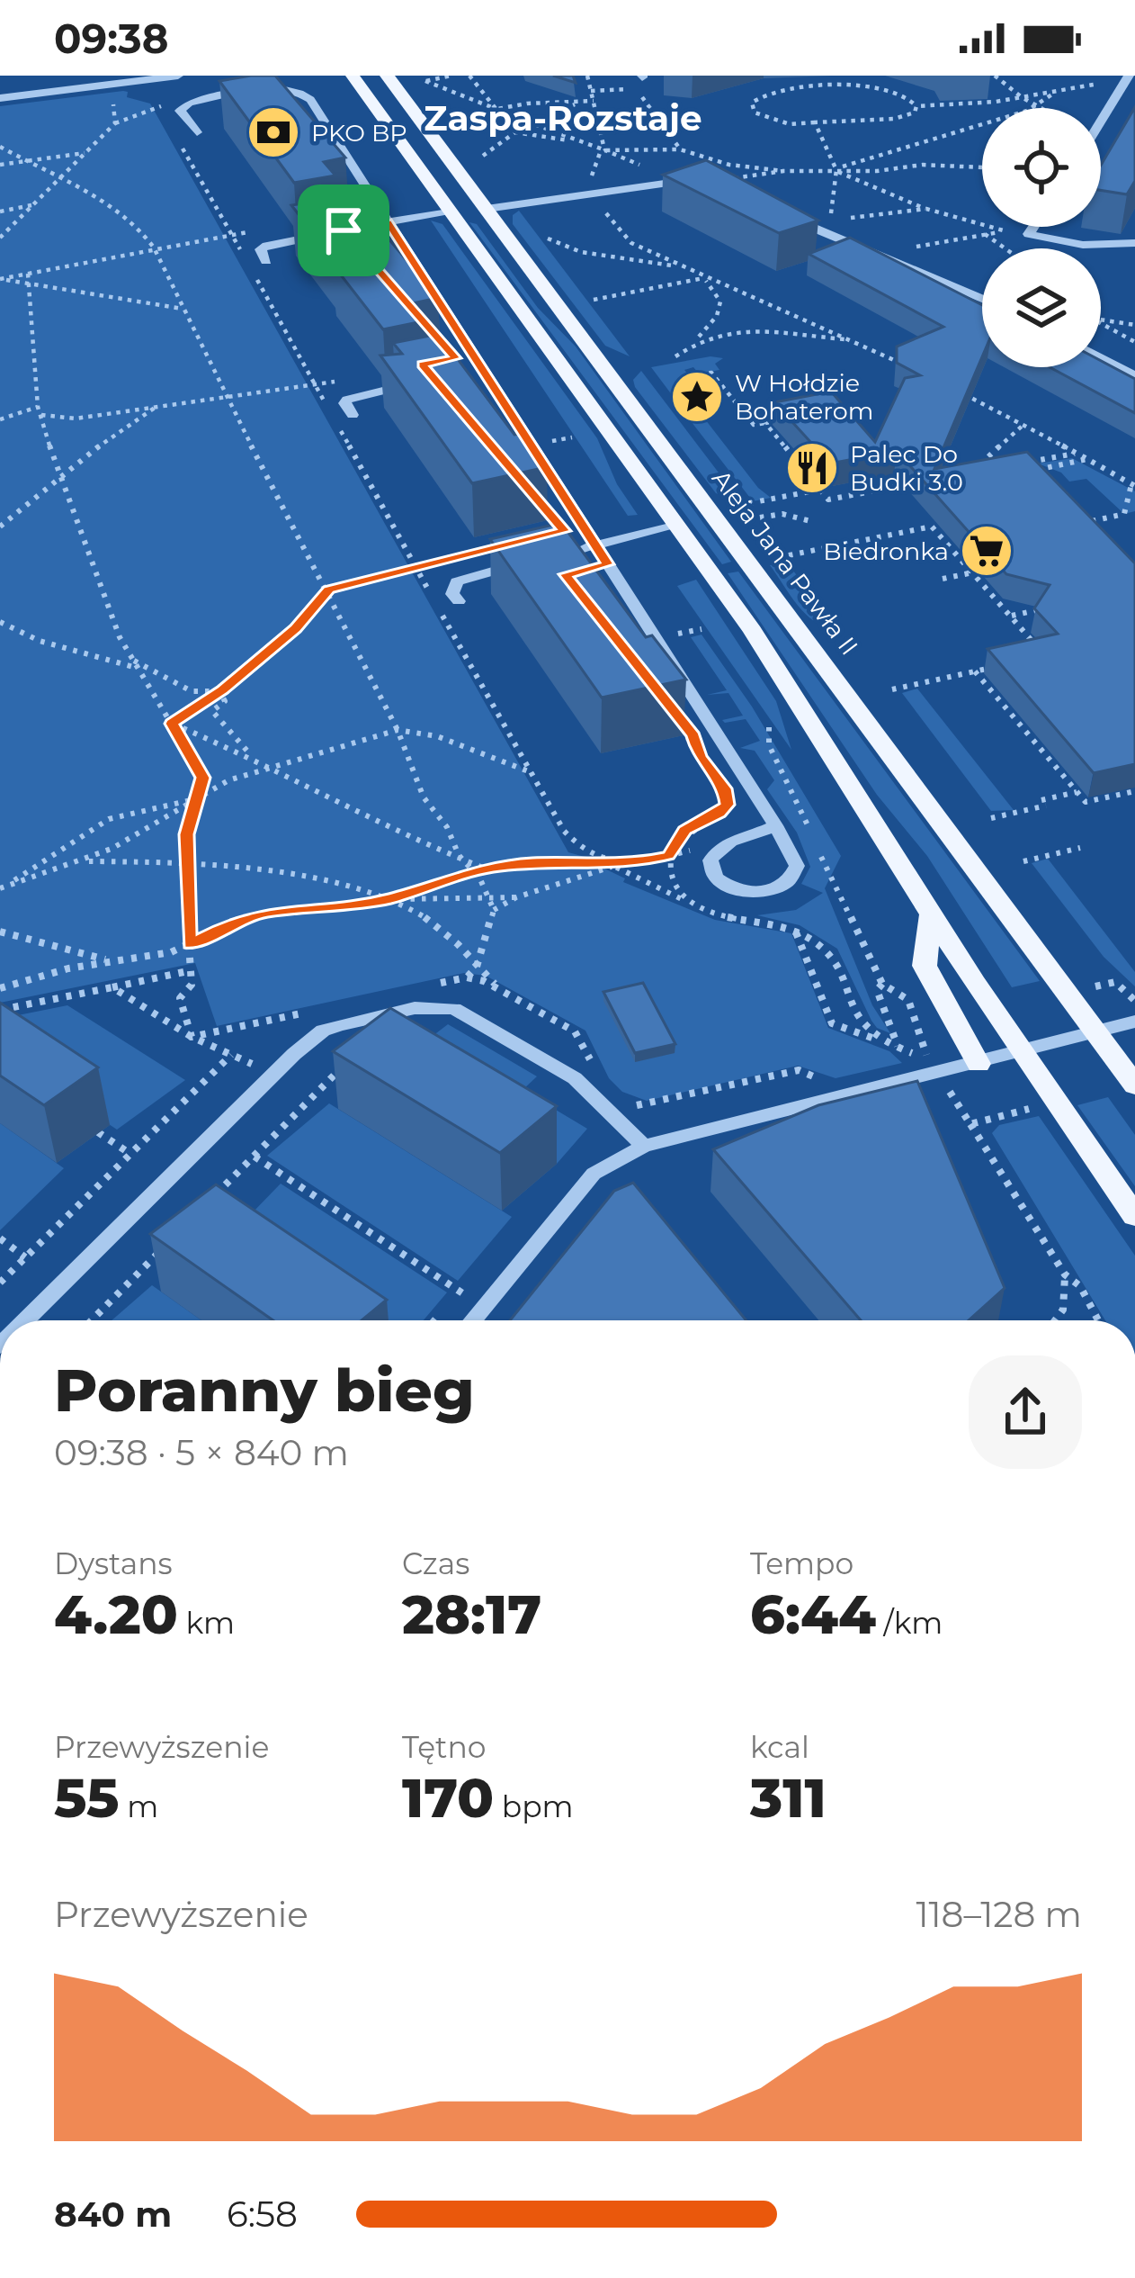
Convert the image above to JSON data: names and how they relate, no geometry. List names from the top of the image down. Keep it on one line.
{"streets":{"main road":["Aleja Jana Pawła II"]},"districts":["Zaspa-Rozstaje"],"places":{"bank":["PKO BP"],"place":["W Hołdzie Bohaterom"],"restaurant":["Palec Do Budki 3.0"],"supermarket":["Biedronka"]},"page":{"status":"09:38","heading":["Poranny bieg","09:38 · 5 × 840 m"],"stats":[["Dystans","4.20 km"],["Czas","28:17"],["Tempo","6:44 /km"],["Przewyższenie","55 m"],["Tętno","170 bpm"],["kcal","311"]],"chart":["Przewyższenie","118–128 m"],"list":[{"name":"840 m","note":"6:58"}]}}
